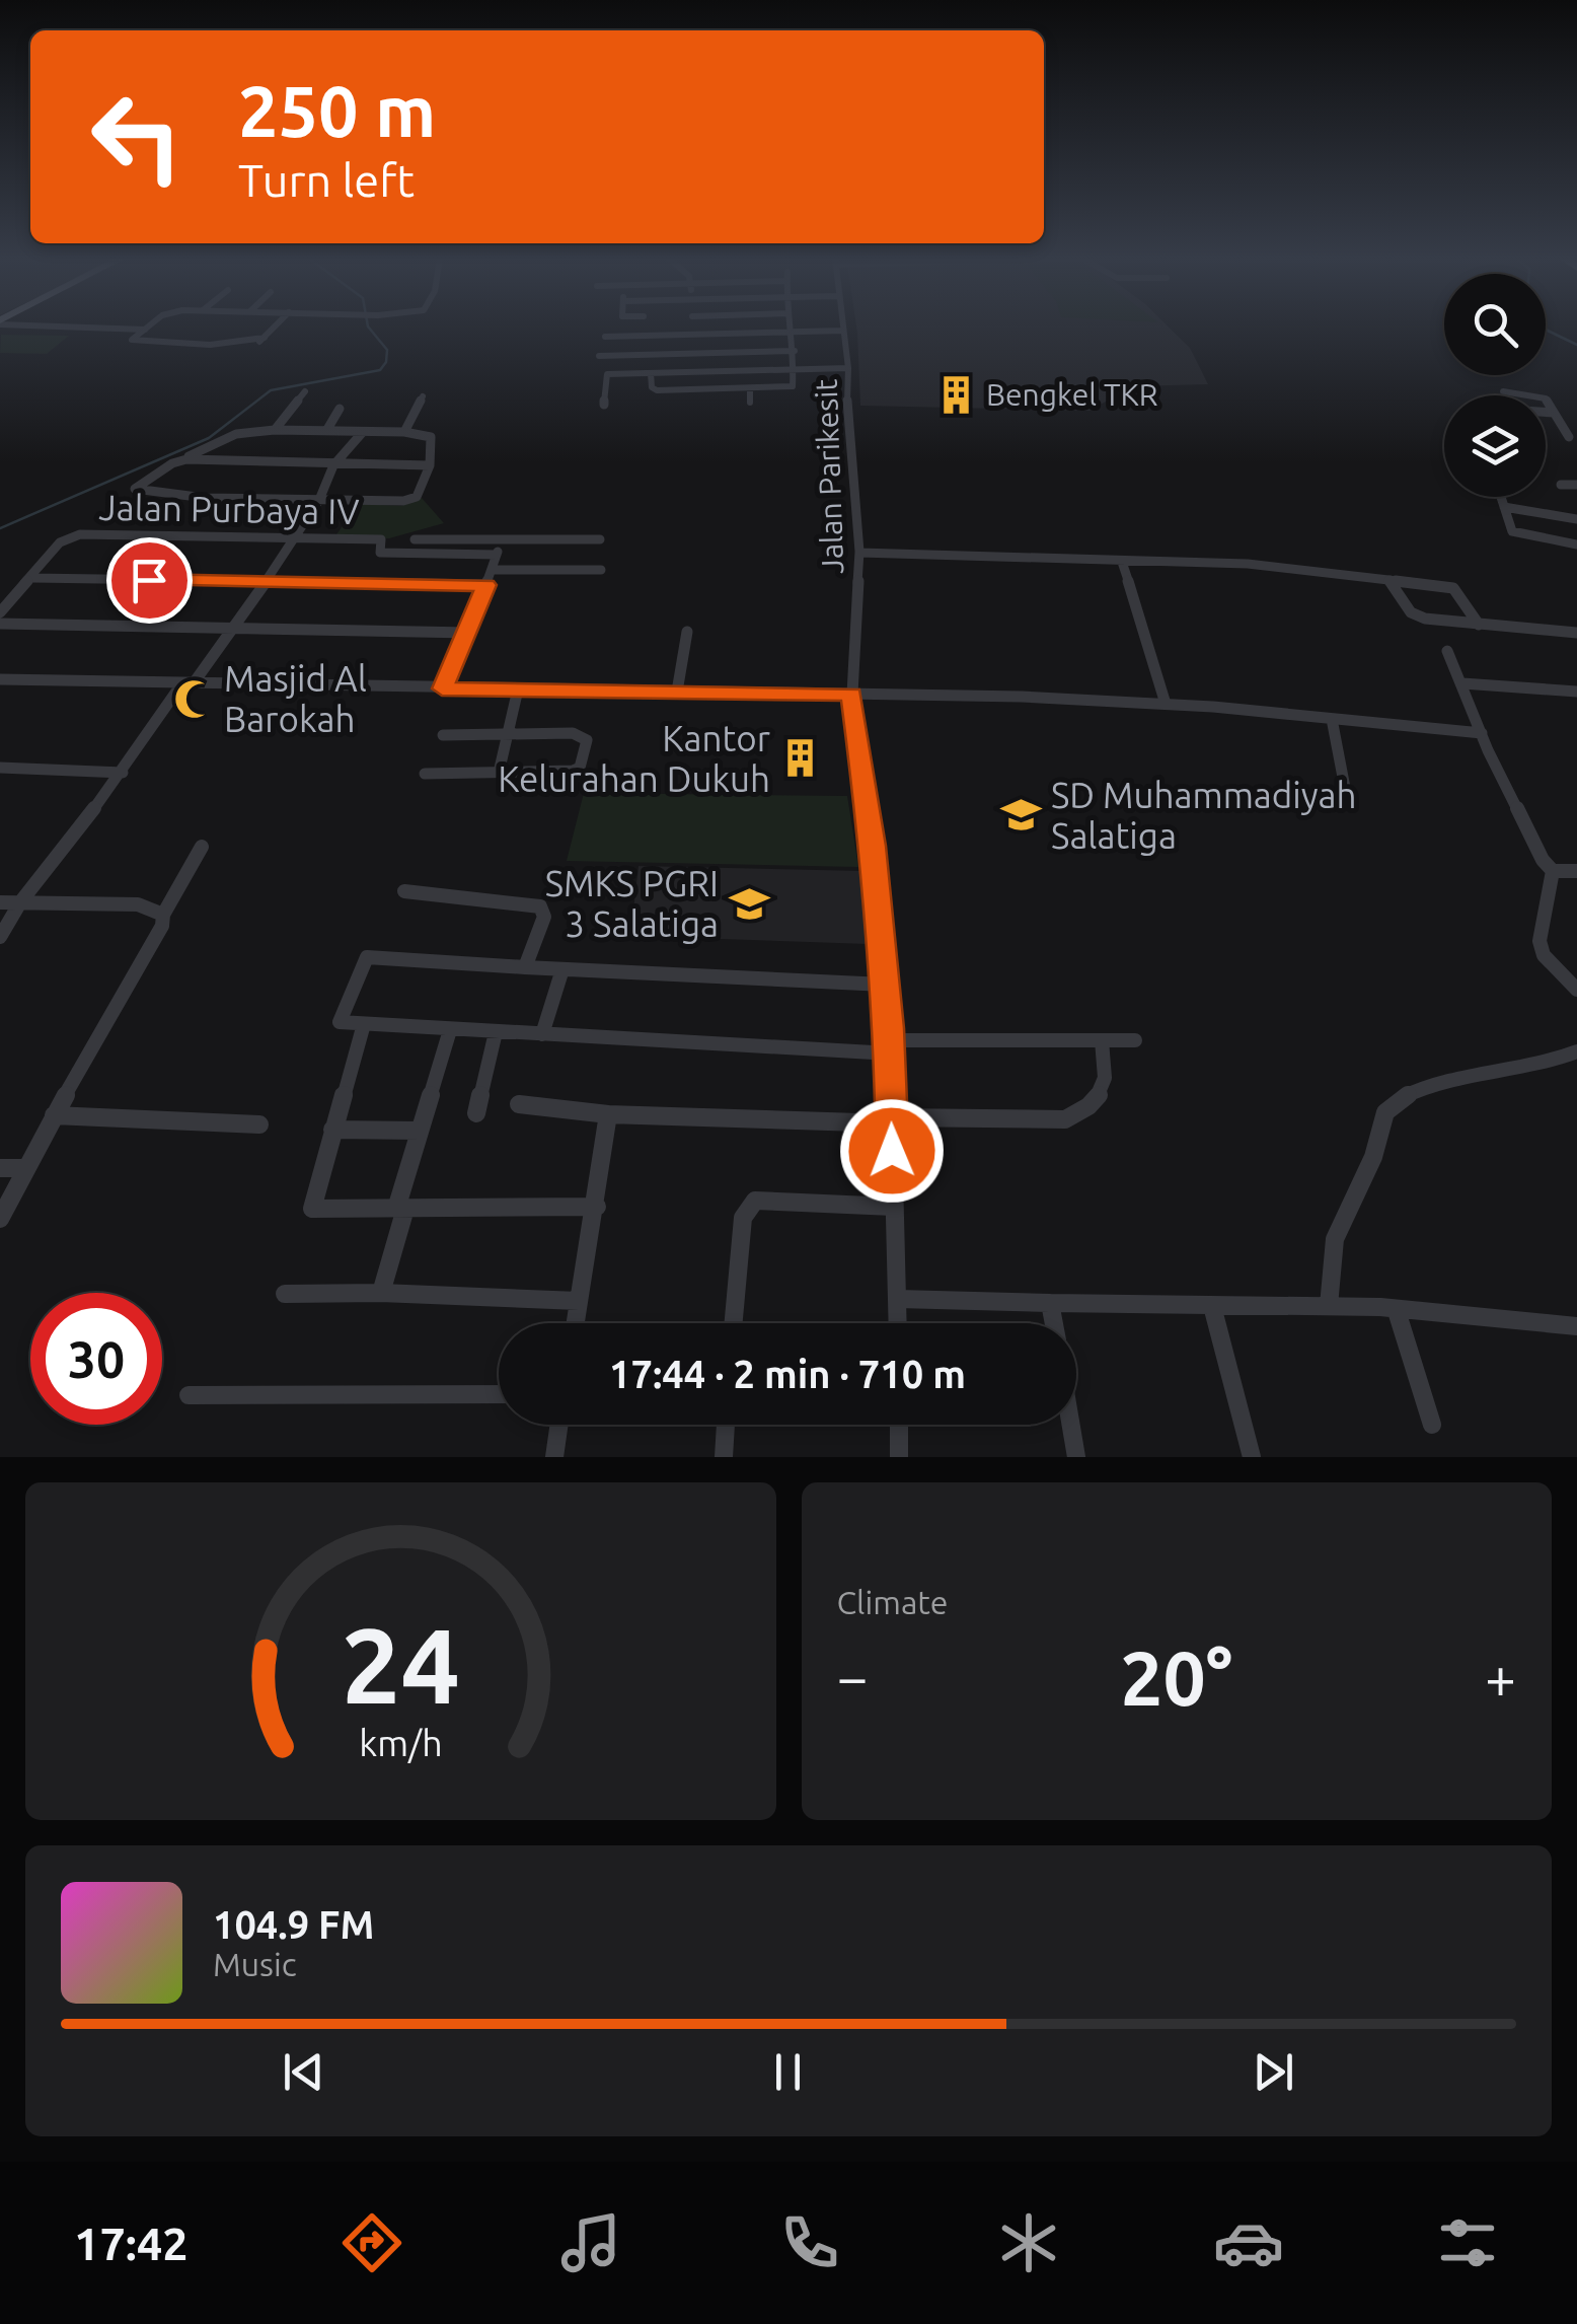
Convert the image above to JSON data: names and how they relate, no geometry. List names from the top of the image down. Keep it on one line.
{"streets":{"street":["Jalan Parikesit","Jalan Purbaya IV"]},"places":{"building":["Bengkel TKR","Kantor Kelurahan Dukuh"],"mosque":["Masjid Al Barokah"],"school or university":["SD Muhammadiyah Salatiga","SMKS PGRI 3 Salatiga"]},"page":{"turn":["250 m","Turn left"],"limit":"30","trip":"17:44 · 2 min · 710 m","tile":"Climate","heat":["−","20°","+"],"song":["104.9 FM","Music"],"tabs":"17:42","gauge":["24","km/h"]}}
